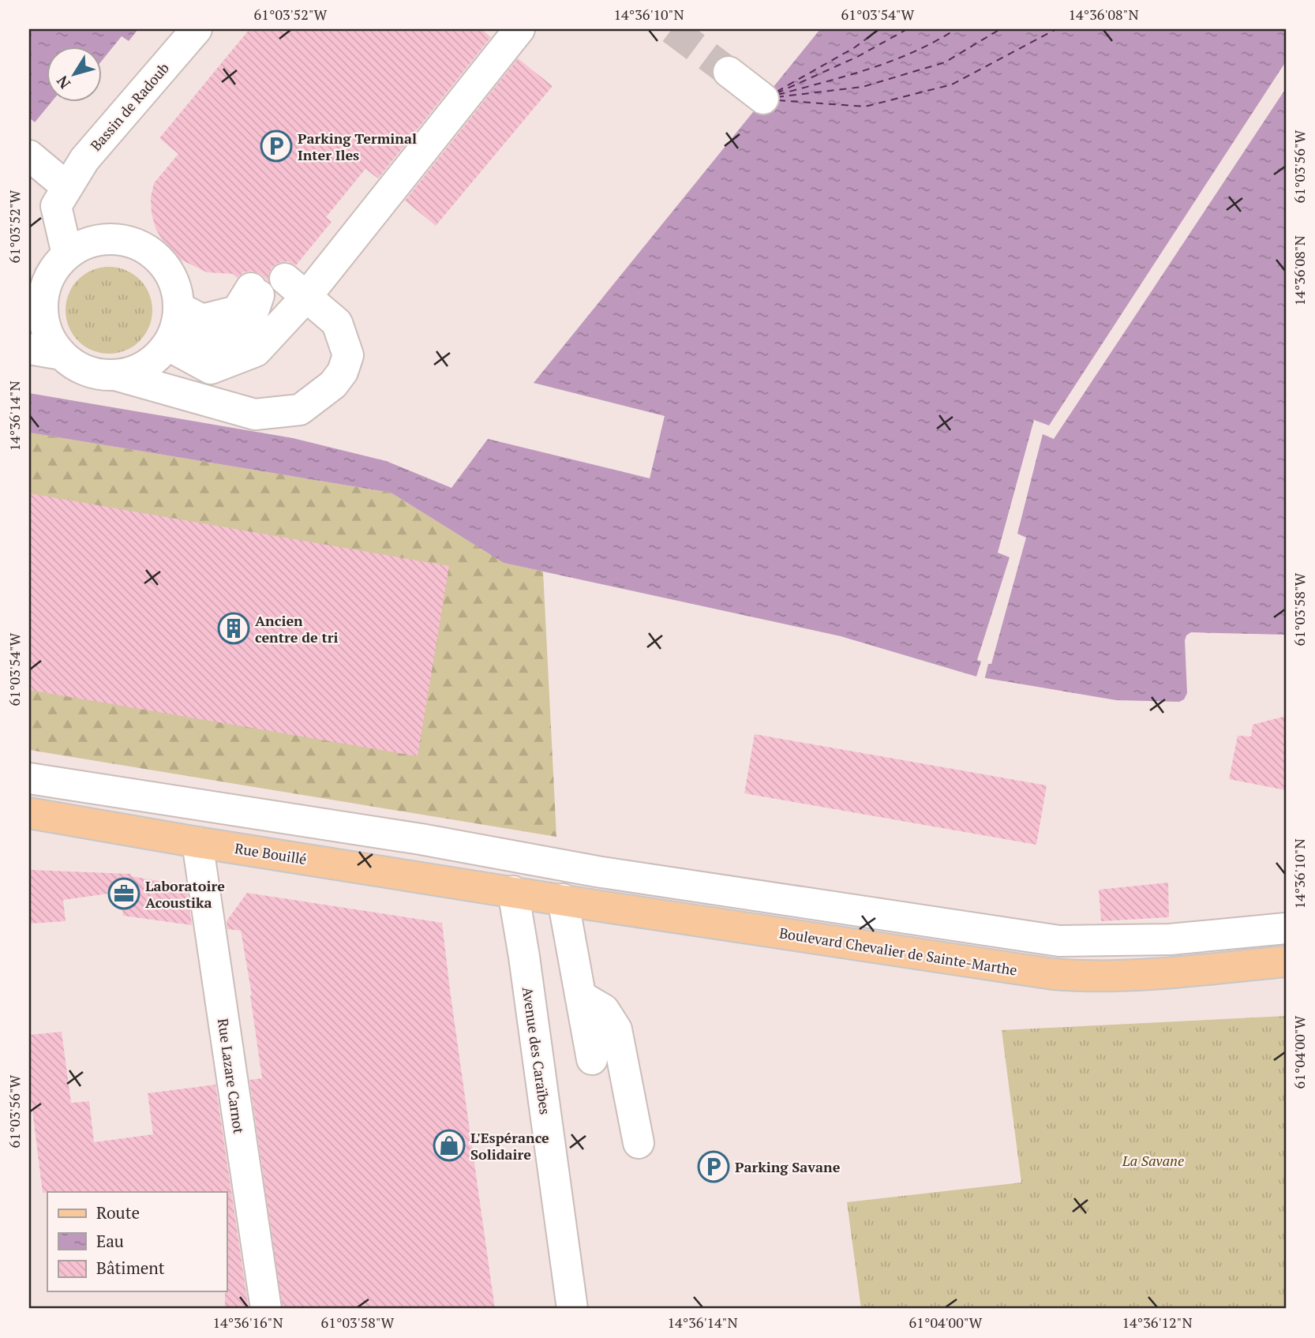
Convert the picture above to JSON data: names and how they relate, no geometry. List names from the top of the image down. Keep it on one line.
{"streets":{"main road":["Rue Bouillé","Boulevard Chevalier de Sainte-Marthe"],"street":["Bassin de Radoub","Avenue des Caraïbes","Rue Lazare Carnot"]},"crossings":[["Rue Bouillé","Boulevard Chevalier de Sainte-Marthe"],["Rue Bouillé","Avenue des Caraïbes"],["Rue Bouillé","Rue Lazare Carnot"],["Boulevard Chevalier de Sainte-Marthe","Avenue des Caraïbes"]],"parks":["La Savane"],"places":{"parking":["Parking Terminal Inter Iles","Parking Savane"],"building":["Ancien centre de tri"],"office":["Laboratoire Acoustika"],"shop":["L'Espérance Solidaire"]},"legend":["Route","Eau","Bâtiment"],"north":"bottom left","coordinates":["61°03'52\"W","14°36'10\"N","61°03'54\"W","14°36'08\"N","61°03'56\"W","14°36'14\"N","61°03'58\"W","61°04'00\"W","14°36'16\"N","14°36'12\"N"]}
